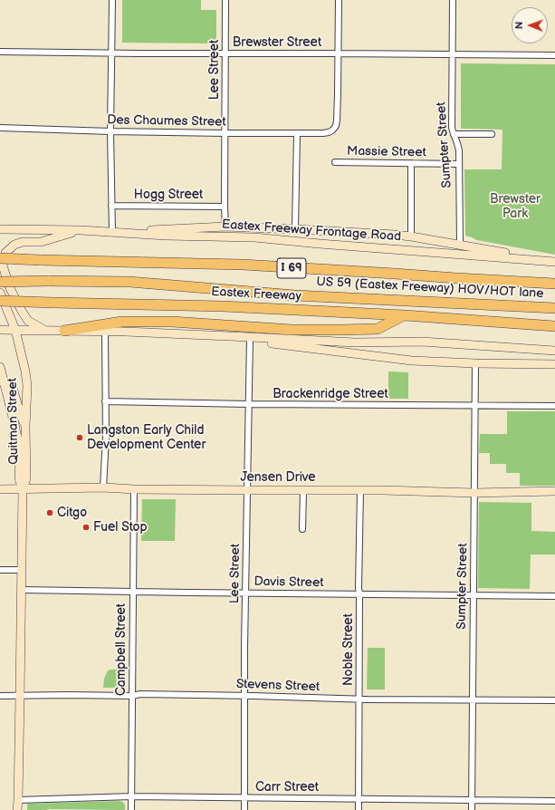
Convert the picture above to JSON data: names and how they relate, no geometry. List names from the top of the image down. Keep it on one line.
{"streets":{"highway":["I 69","US 59 (Eastex Freeway) HOV/HOT lane","Eastex Freeway"],"main road":["Eastex Freeway Frontage Road","Quitman Street","Jensen Drive"],"street":["Brewster Street","Lee Street","Des Chaumes Street","Sumpter Street","Massie Street","Hogg Street","Brackenridge Street","Davis Street","Campbell Street","Noble Street","Stevens Street","Carr Street"]},"crossings":[["Brewster Street","Lee Street"],["Brewster Street","Des Chaumes Street"],["Brewster Street","Sumpter Street"],["Lee Street","Des Chaumes Street"],["Lee Street","Hogg Street"],["Lee Street","Brackenridge Street"],["Lee Street","Jensen Drive"],["Lee Street","Davis Street"],["Lee Street","Stevens Street"],["Lee Street","Carr Street"],["Sumpter Street","Massie Street"],["Sumpter Street","Brackenridge Street"],["Sumpter Street","Jensen Drive"],["Sumpter Street","Davis Street"],["Sumpter Street","Stevens Street"],["Sumpter Street","Carr Street"],["Quitman Street","Jensen Drive"],["Quitman Street","Davis Street"],["Quitman Street","Stevens Street"],["Quitman Street","Carr Street"],["Jensen Drive","Campbell Street"],["Jensen Drive","Noble Street"],["Davis Street","Campbell Street"],["Davis Street","Noble Street"],["Campbell Street","Stevens Street"],["Campbell Street","Carr Street"],["Noble Street","Stevens Street"],["Noble Street","Carr Street"]],"parks":["Brewster Park"],"places":["Langston Early Child Development Center","Citgo","Fuel Stop"],"north":"left"}
